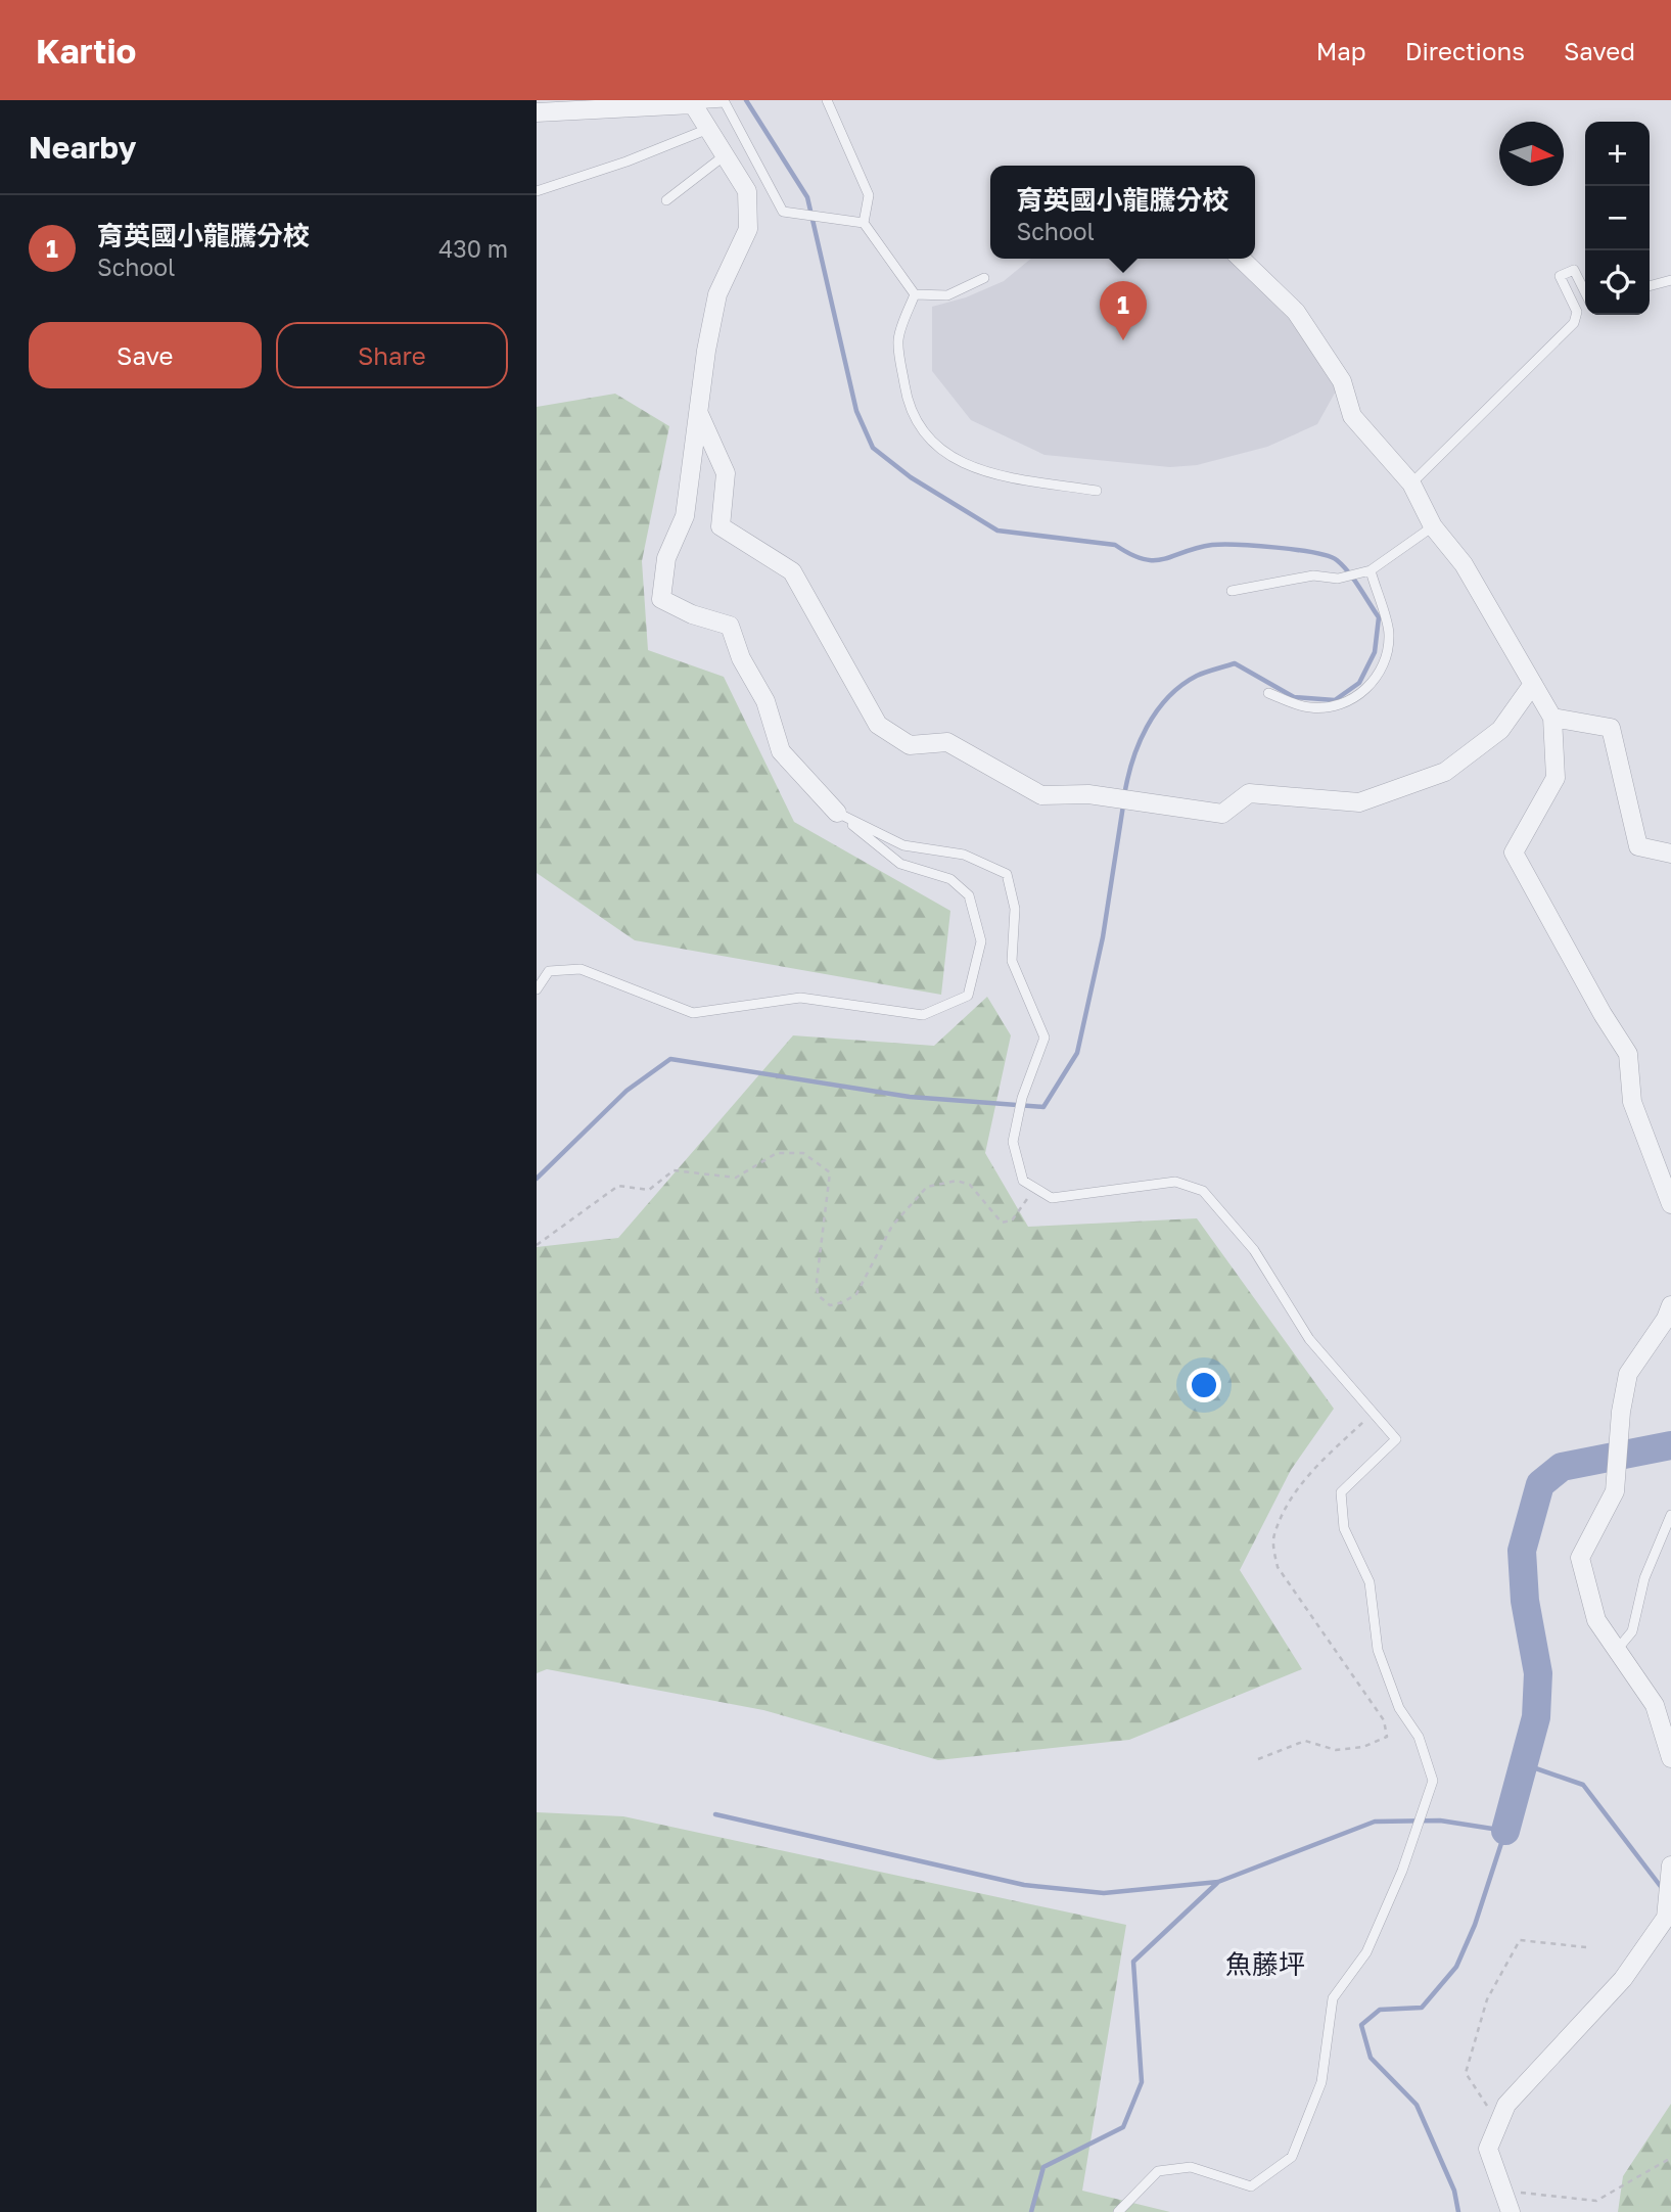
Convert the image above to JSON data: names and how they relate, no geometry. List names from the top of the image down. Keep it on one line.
{"districts":["魚藤坪"],"north":"right","page":{"header":"Kartio","nav":["Map","Directions","Saved"],"heading":"Nearby","map_buttons":["+","−"],"popup":["育英國小龍騰分校","School"],"list":[{"mark":"1","name":"育英國小龍騰分校","note":"School","value":"430 m"}],"pins":"1","buttons":["Save","Share"]}}
